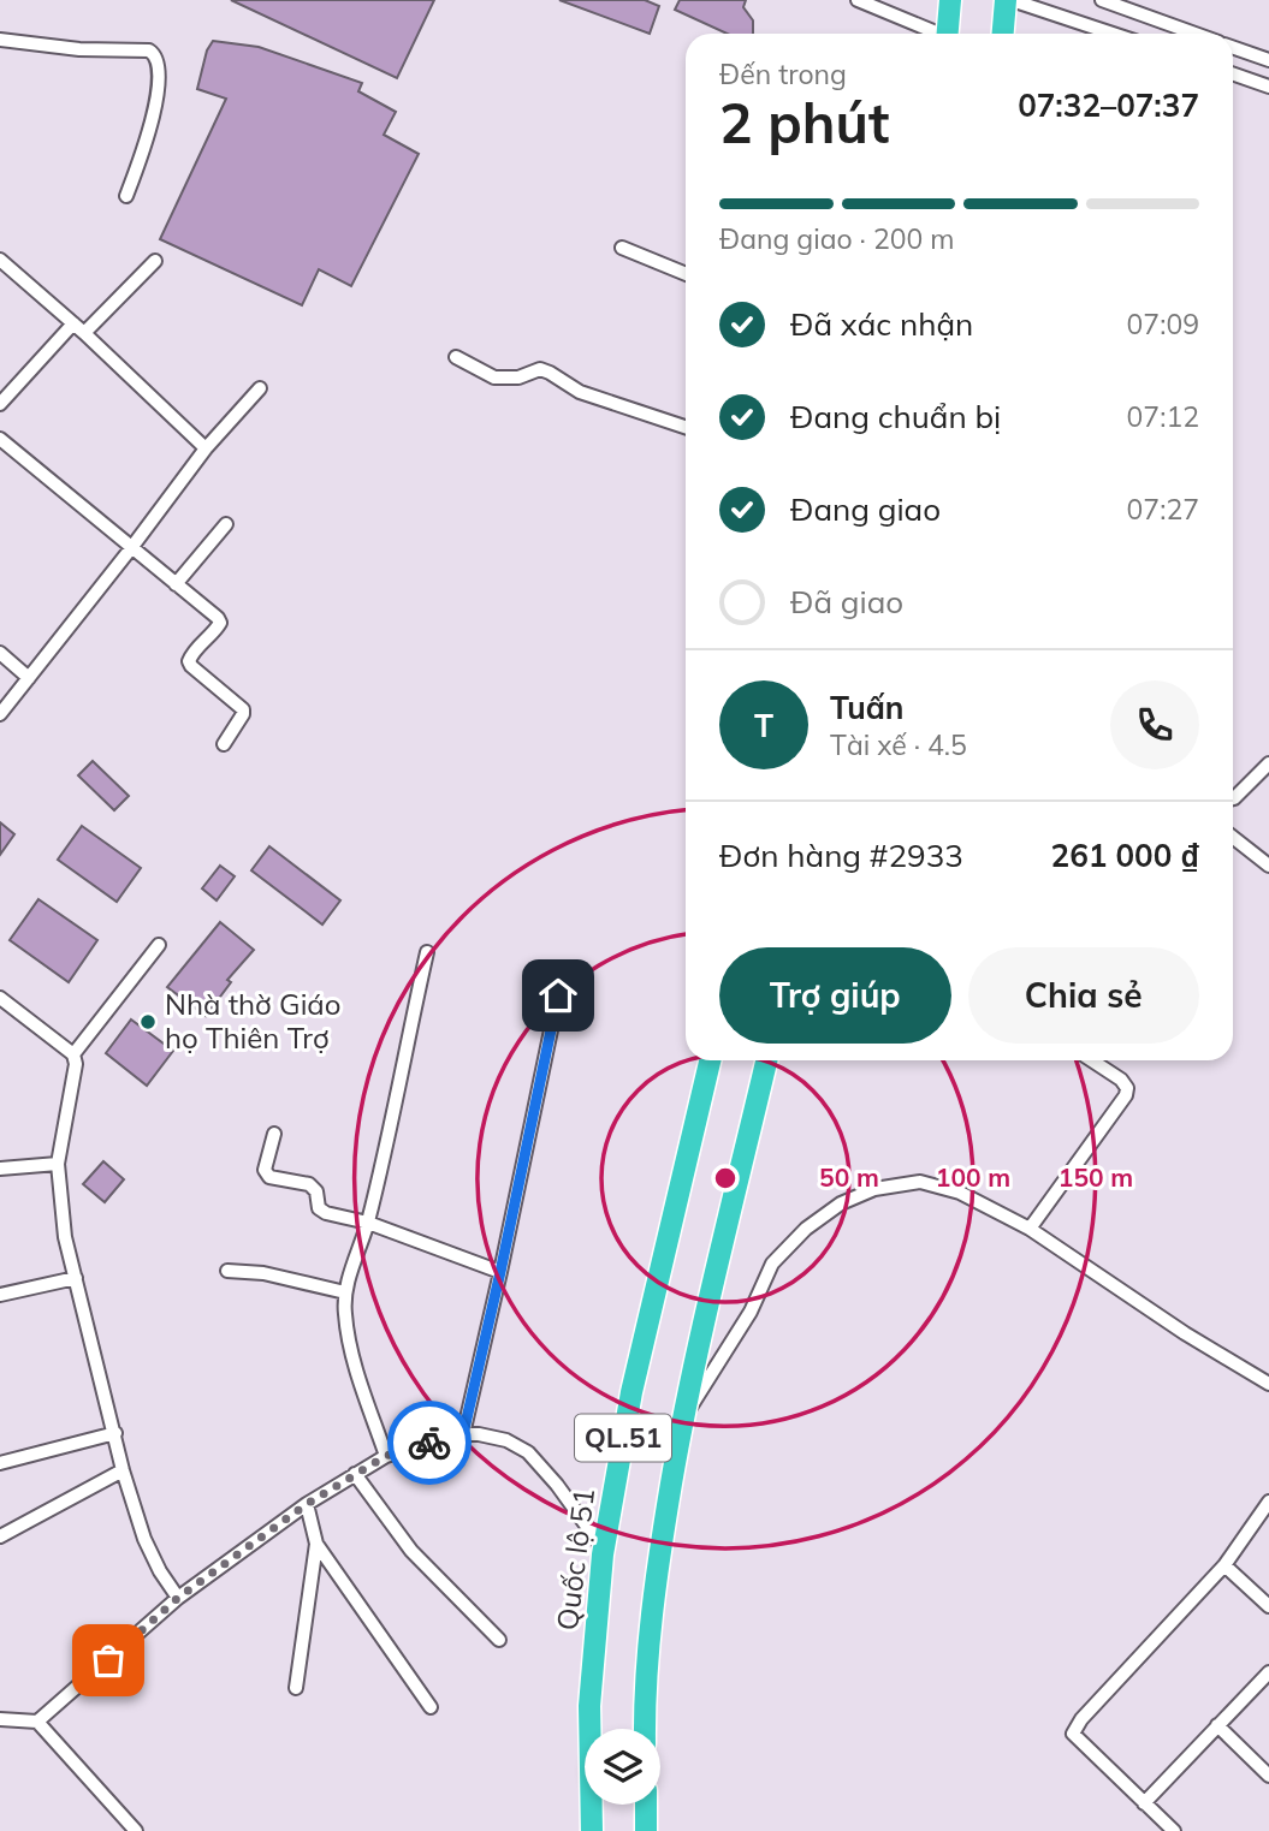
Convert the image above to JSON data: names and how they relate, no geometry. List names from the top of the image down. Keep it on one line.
{"streets":{"highway":["QL.51","Quốc lộ 51"]},"places":["Nhà thờ Giáo họ Thiên Trợ"],"page":{"heading":["2 phút","Đến trong","07:32–07:37"],"panel":["Tuấn","Tài xế · 4.5","Đơn hàng #2933","261 000 ₫"],"bar":"Đang giao · 200 m","list":[["Đã xác nhận","07:09"],["Đang chuẩn bị","07:12"],["Đang giao","07:27"],"Đã giao"],"round":"T","buttons":["Trợ giúp","Chia sẻ"]},"rings":["50 m","100 m","150 m"]}
